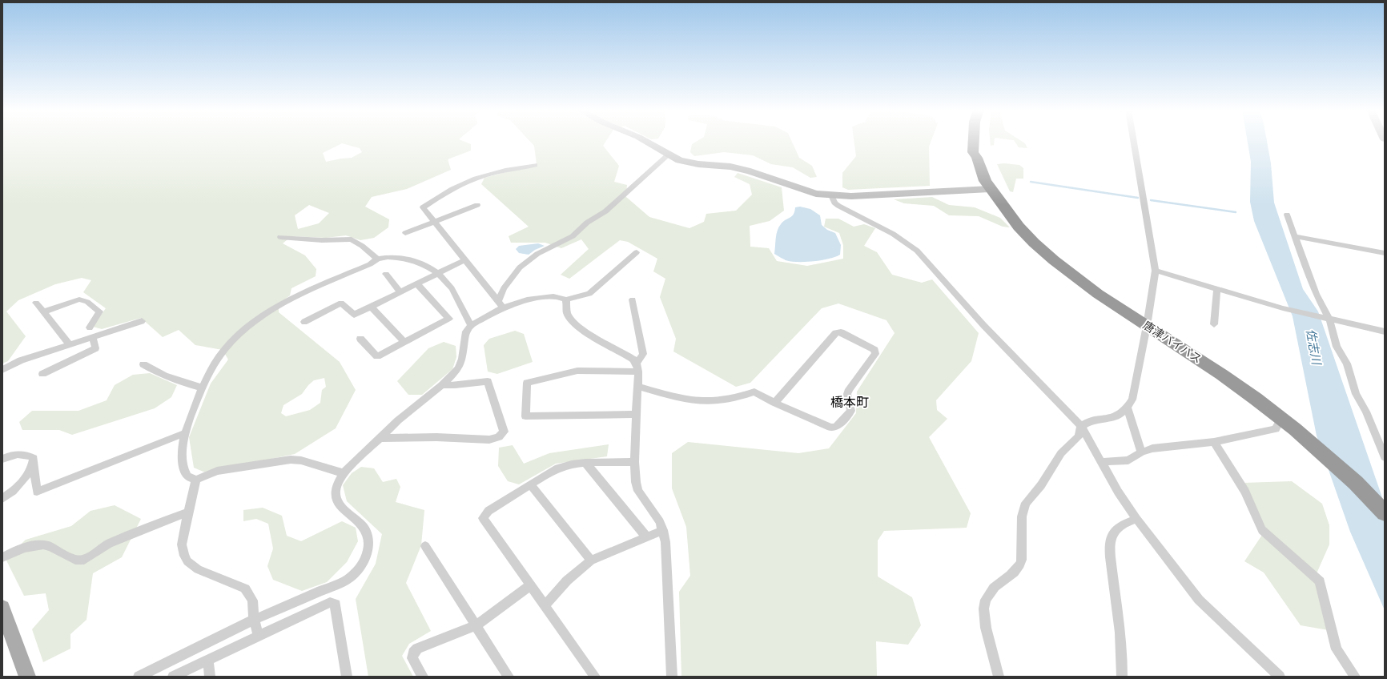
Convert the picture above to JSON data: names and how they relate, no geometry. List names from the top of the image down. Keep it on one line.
{"streets":{"highway":["唐津バイパス"]},"districts":["橋本町"],"water":["佐志川"]}
